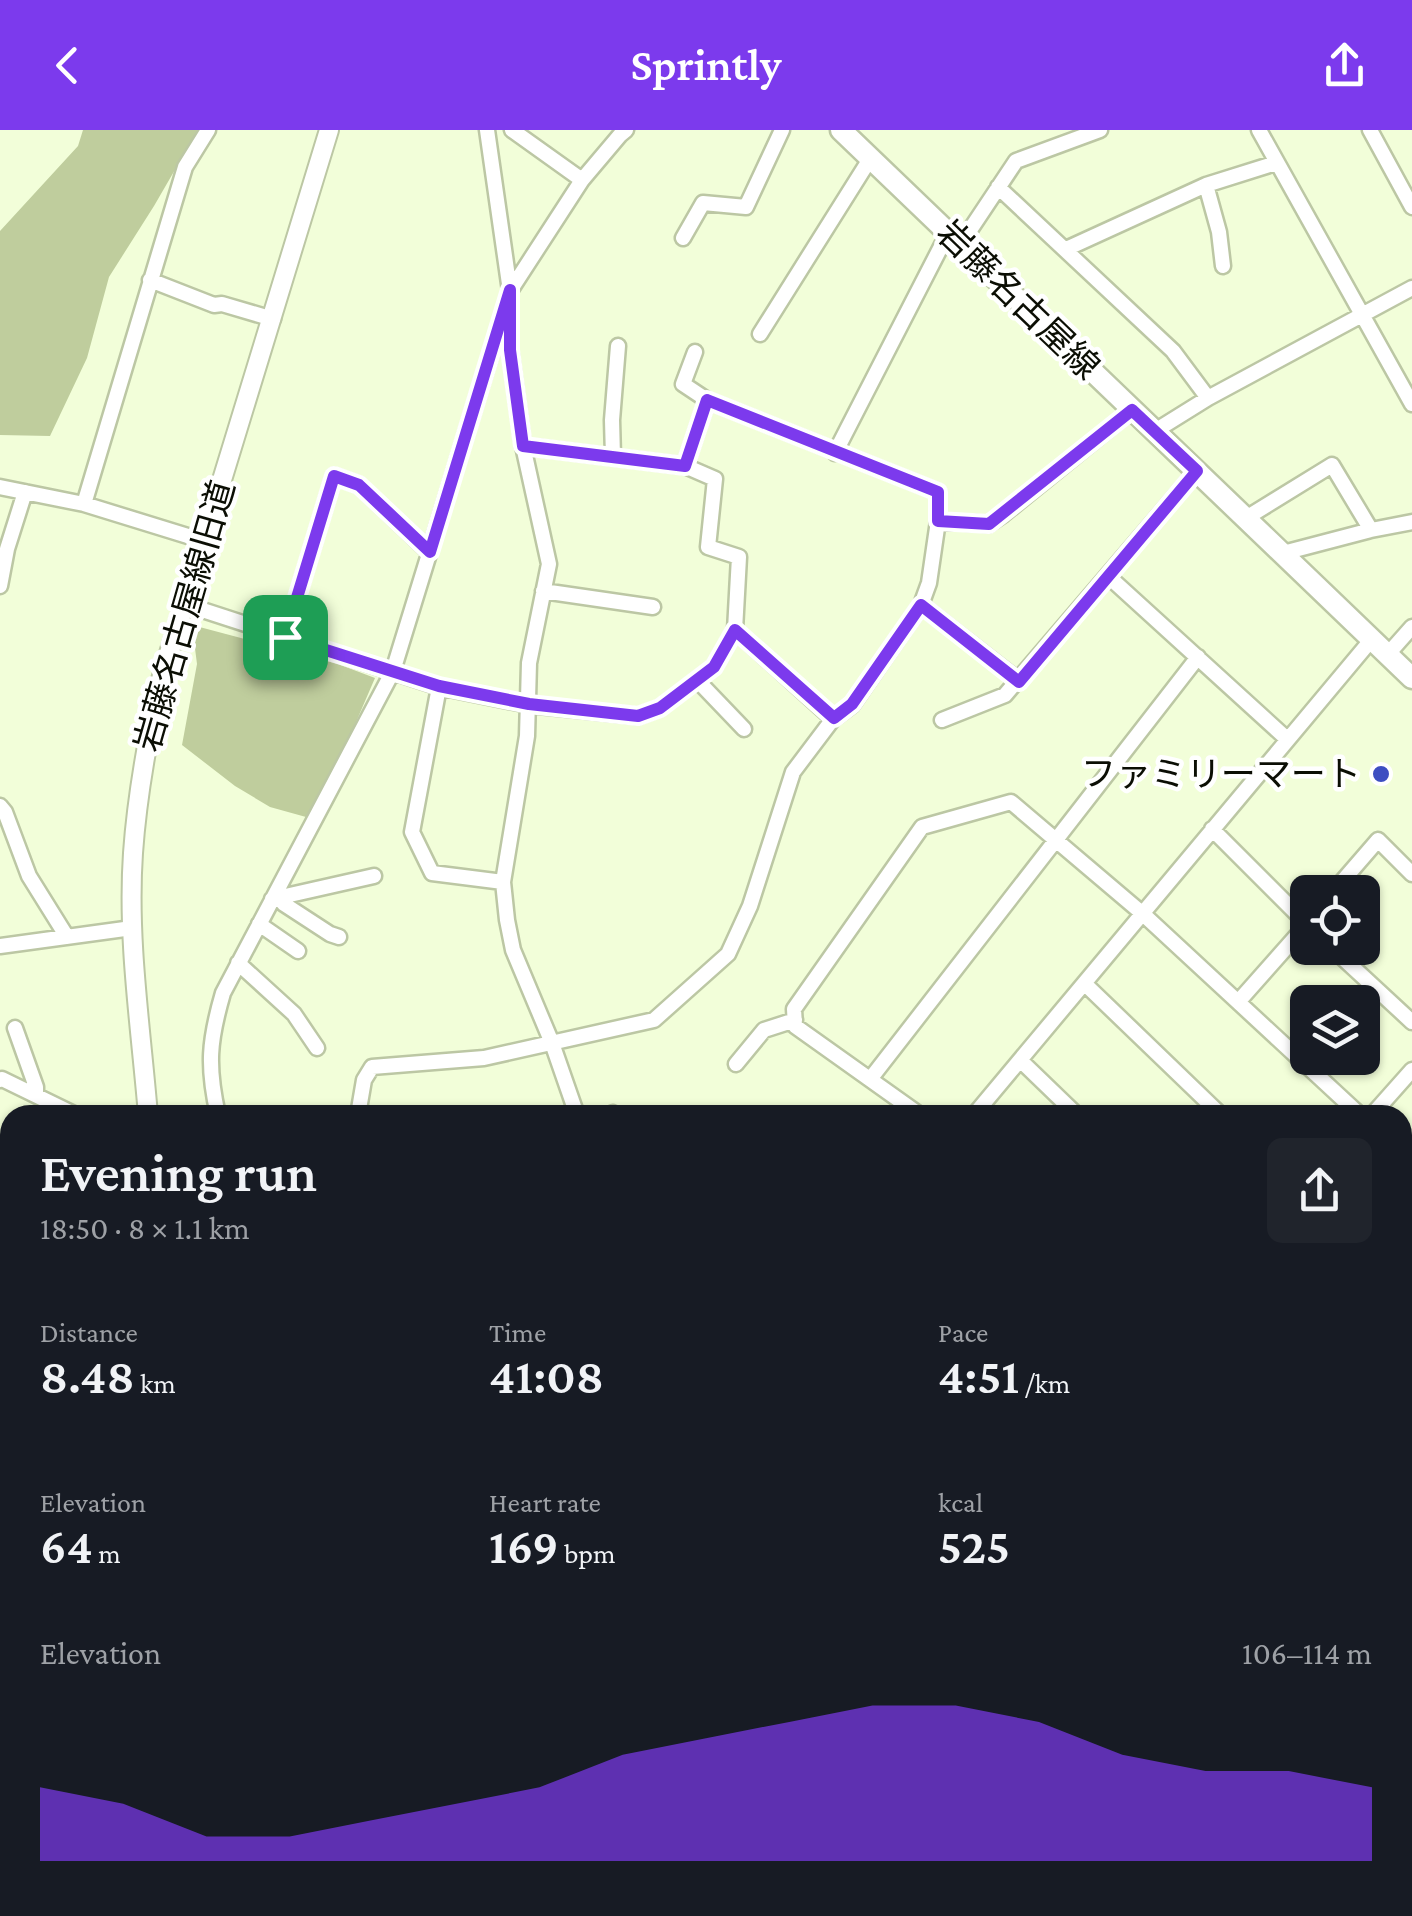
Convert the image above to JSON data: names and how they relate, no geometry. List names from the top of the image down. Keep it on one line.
{"streets":{"main road":["岩藤名古屋線"],"street":["岩藤名古屋線旧道"]},"places":["ファミリーマート"],"page":{"header":"Sprintly","heading":["Evening run","18:50 · 8 × 1.1 km"],"stats":[["Distance","8.48 km"],["Time","41:08"],["Pace","4:51 /km"],["Elevation","64 m"],["Heart rate","169 bpm"],["kcal","525"]],"chart":["Elevation","106–114 m"]}}
